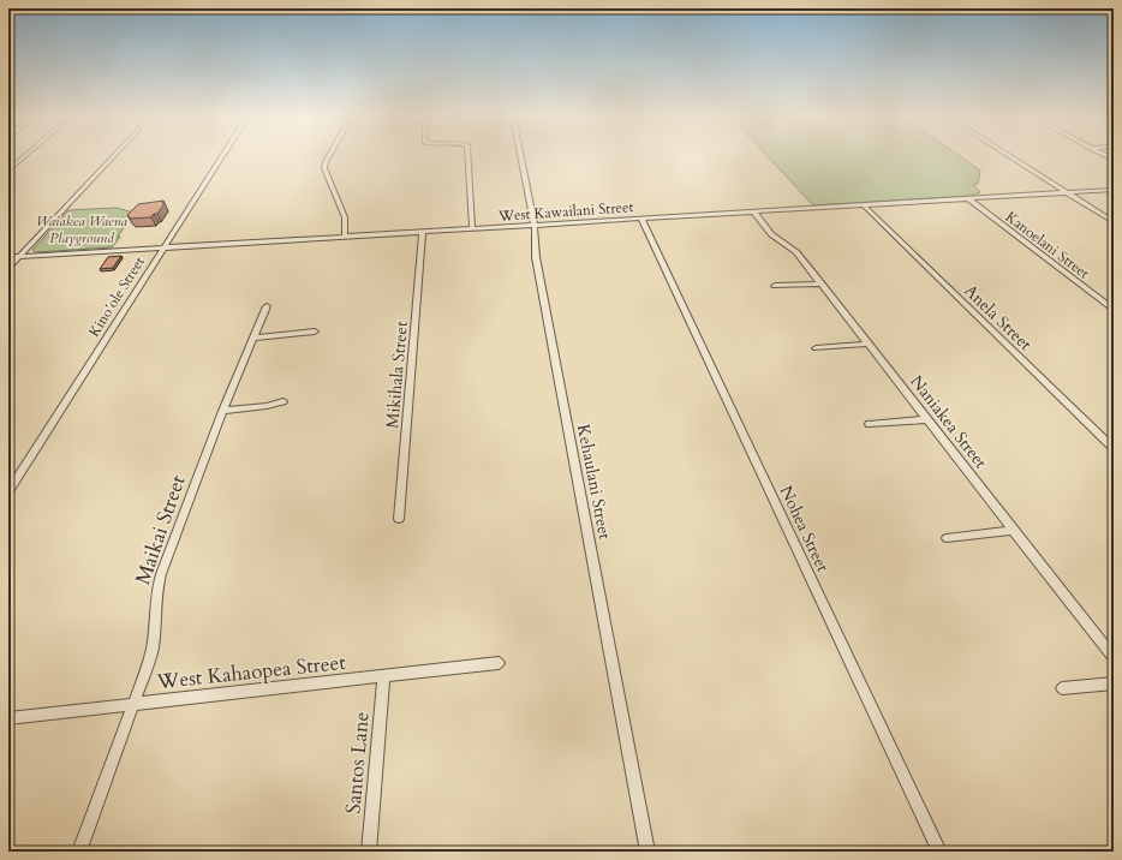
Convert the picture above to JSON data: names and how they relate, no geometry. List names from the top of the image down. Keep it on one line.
{"streets":{"street":["West Kawailani Street","Kanoelani Street","Kinoʻole Street","Anela Street","Mikihala Street","Naniakea Street","Kehaulani Street","Nohea Street","Maikai Street","West Kahaopea Street","Santos Lane"]},"crossings":[["West Kawailani Street","Kanoelani Street"],["West Kawailani Street","Kinoʻole Street"],["West Kawailani Street","Anela Street"],["West Kawailani Street","Mikihala Street"],["West Kawailani Street","Naniakea Street"],["West Kawailani Street","Kehaulani Street"],["West Kawailani Street","Nohea Street"],["Maikai Street","West Kahaopea Street"],["West Kahaopea Street","Santos Lane"]],"parks":["Waiakea Waena Playground"]}
